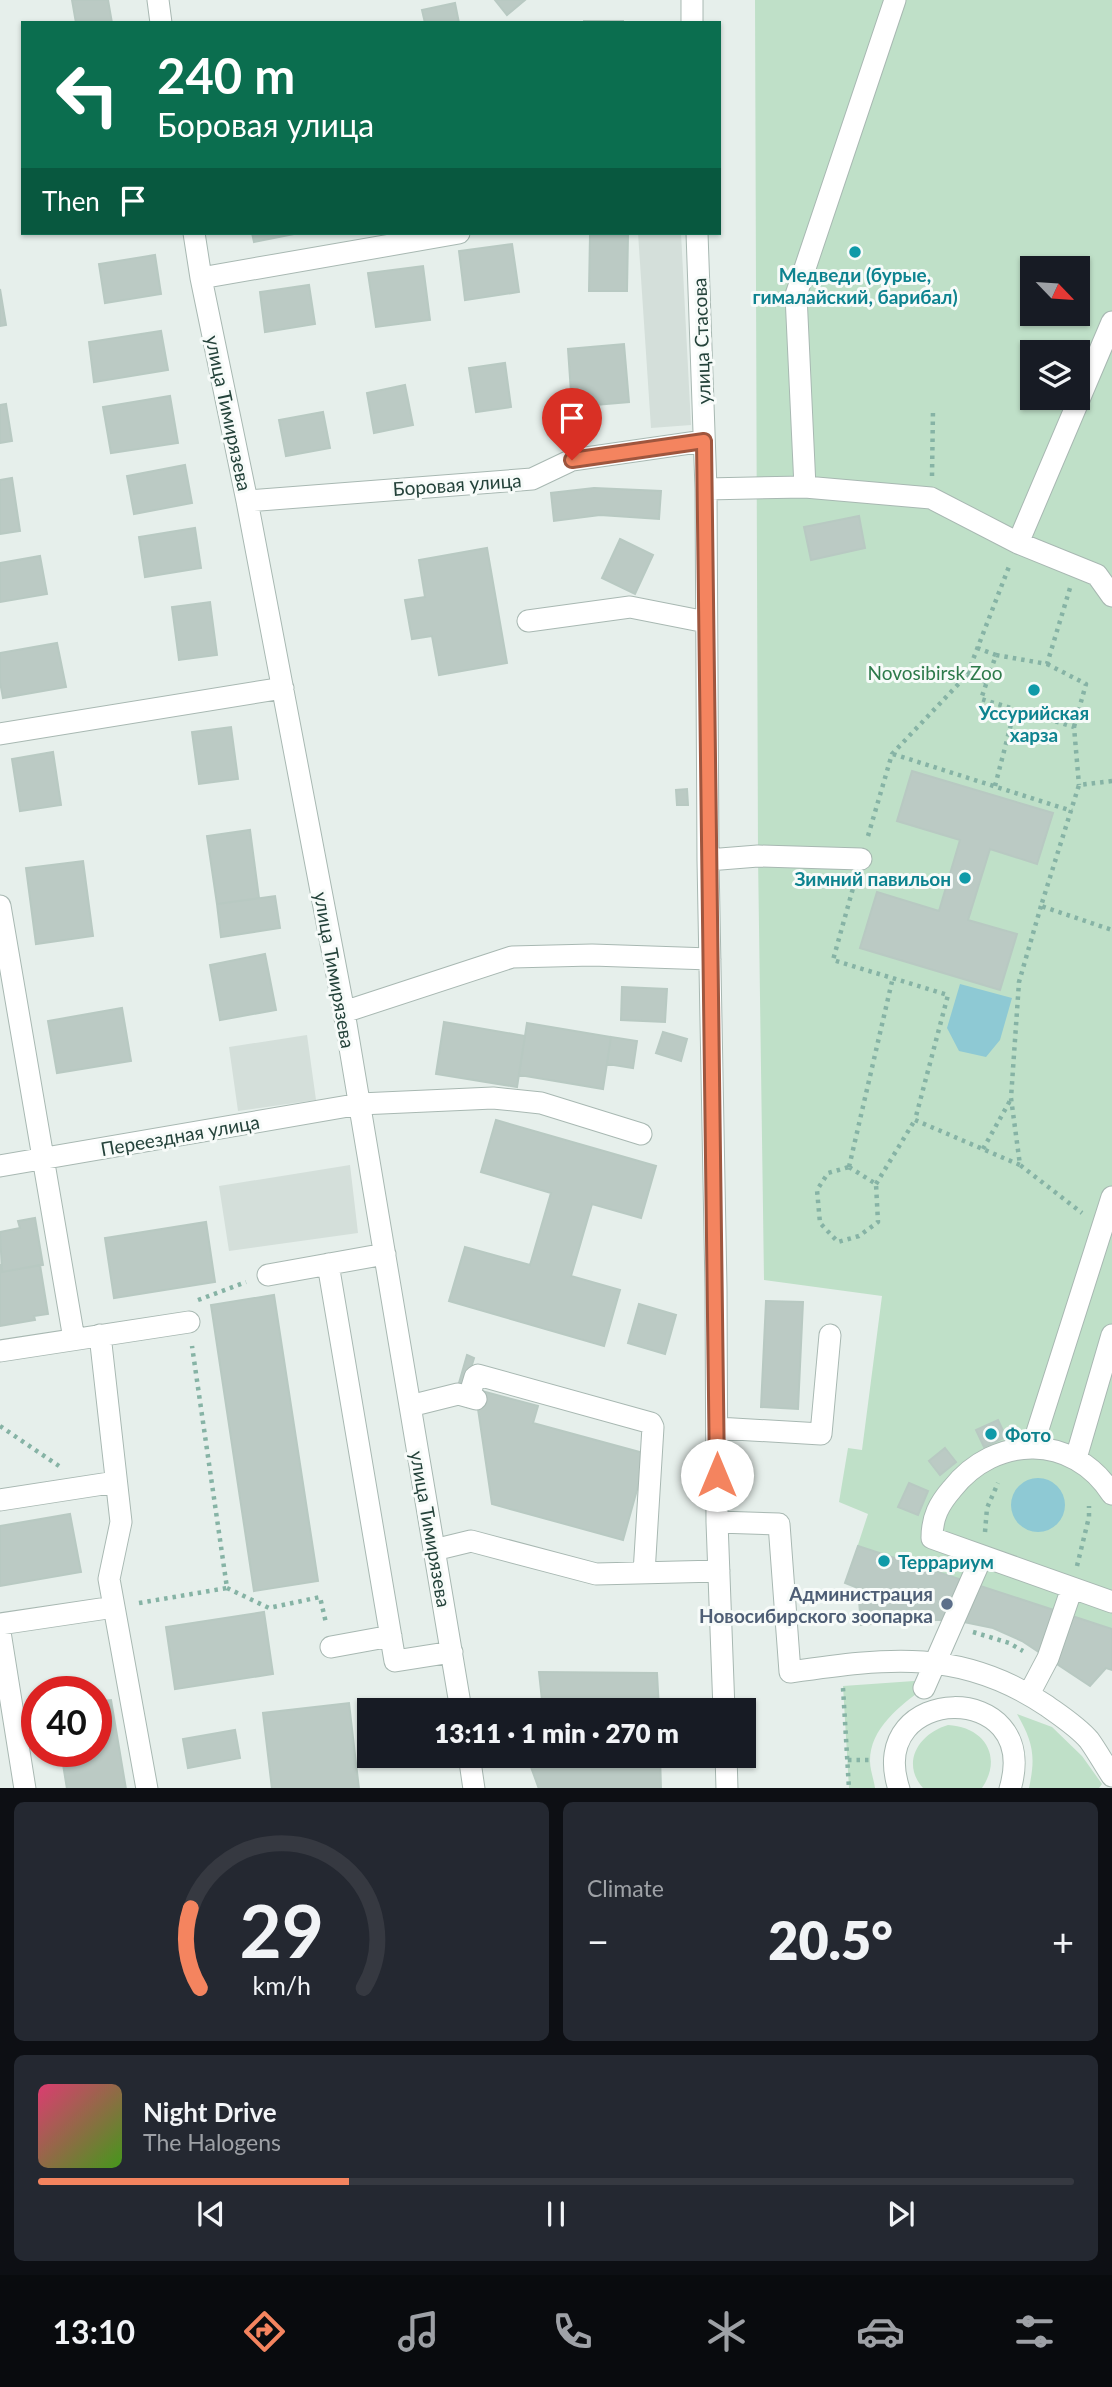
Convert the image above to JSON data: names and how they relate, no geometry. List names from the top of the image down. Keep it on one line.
{"streets":{"street":["улица Стасова","улица Тимирязева","Боровая улица","Переездная улица"]},"crossings":[["улица Стасова","Боровая улица"],["улица Тимирязева","Боровая улица"],["улица Тимирязева","Переездная улица"]],"parks":["Novosibirsk Zoo"],"places":["Медведи (бурые, гималайский, барибал)","Уссурийская харза","Зимний павильон","Фото","Террариум","Администрация Новосибирского зоопарка"],"north":"bottom right","page":{"turn":["240 m","Боровая улица"],"then":"Then","limit":"40","trip":"13:11 · 1 min · 270 m","tile":"Climate","heat":["−","20.5°","+"],"song":["Night Drive","The Halogens"],"tabs":"13:10","gauge":["29","km/h"]}}
